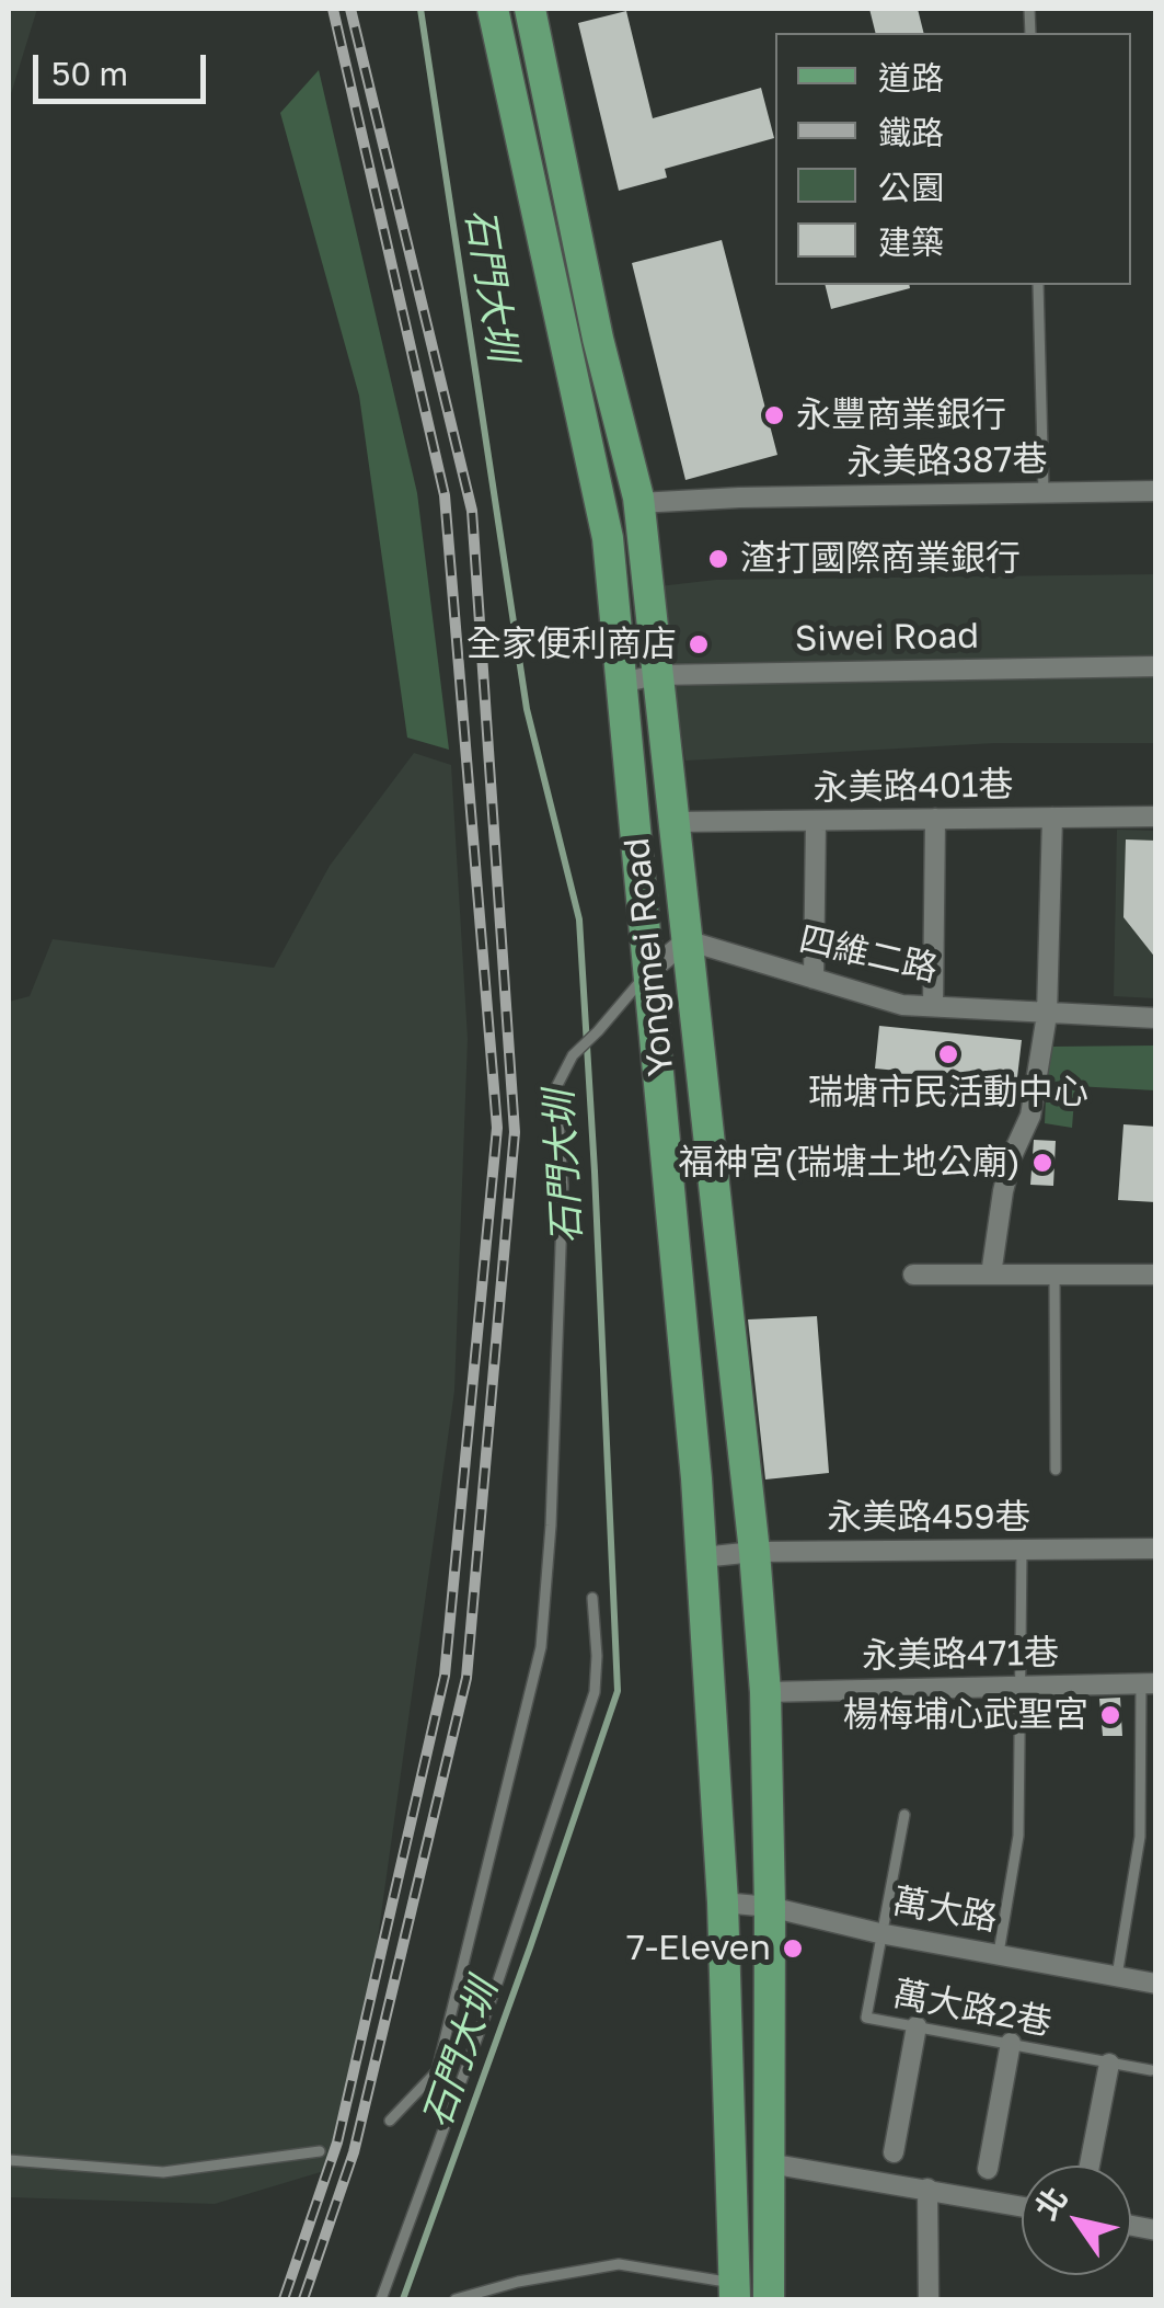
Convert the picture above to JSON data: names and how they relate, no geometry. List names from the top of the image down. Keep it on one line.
{"streets":{"main road":["Yongmei Road"],"street":["永美路387巷","Siwei Road","永美路401巷","四維二路","永美路459巷","永美路471巷","萬大路"],"lane":["萬大路2巷"]},"crossings":[["永美路387巷","Yongmei Road"],["Siwei Road","Yongmei Road"],["永美路401巷","Yongmei Road"],["四維二路","Yongmei Road"],["Yongmei Road","永美路459巷"],["Yongmei Road","永美路471巷"],["Yongmei Road","萬大路"],["萬大路","萬大路2巷"]],"water":["石門大圳"],"places":["永豐商業銀行","渣打國際商業銀行","全家便利商店","瑞塘市民活動中心","福神宮(瑞塘土地公廟)","楊梅埔心武聖宮","7-Eleven"],"legend":["道路","鐵路","公園","建築"],"scale_bar":"50 m","north":"top left"}
